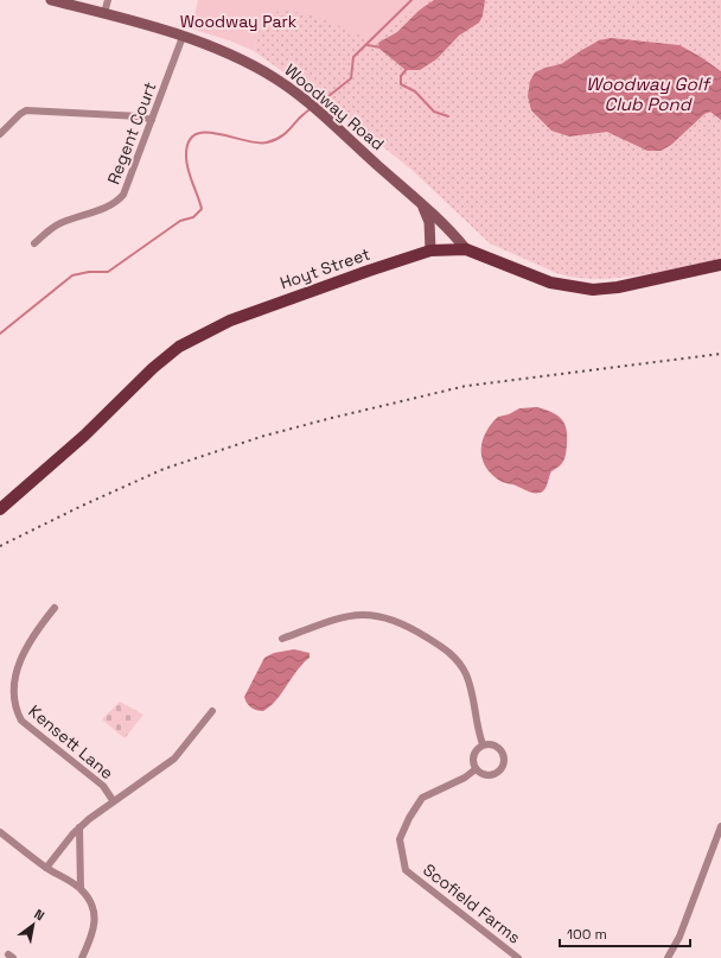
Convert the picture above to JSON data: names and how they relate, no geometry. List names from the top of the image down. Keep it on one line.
{"streets":{"main road":["Hoyt Street"],"street":["Woodway Road","Regent Court","Kensett Lane","Scofield Farms"]},"crossings":[["Woodway Road","Regent Court"],["Woodway Road","Hoyt Street"]],"water":["Woodway Golf Club Pond"],"parks":["Woodway Park"],"scale_bar":"100 m","north":"top right"}
